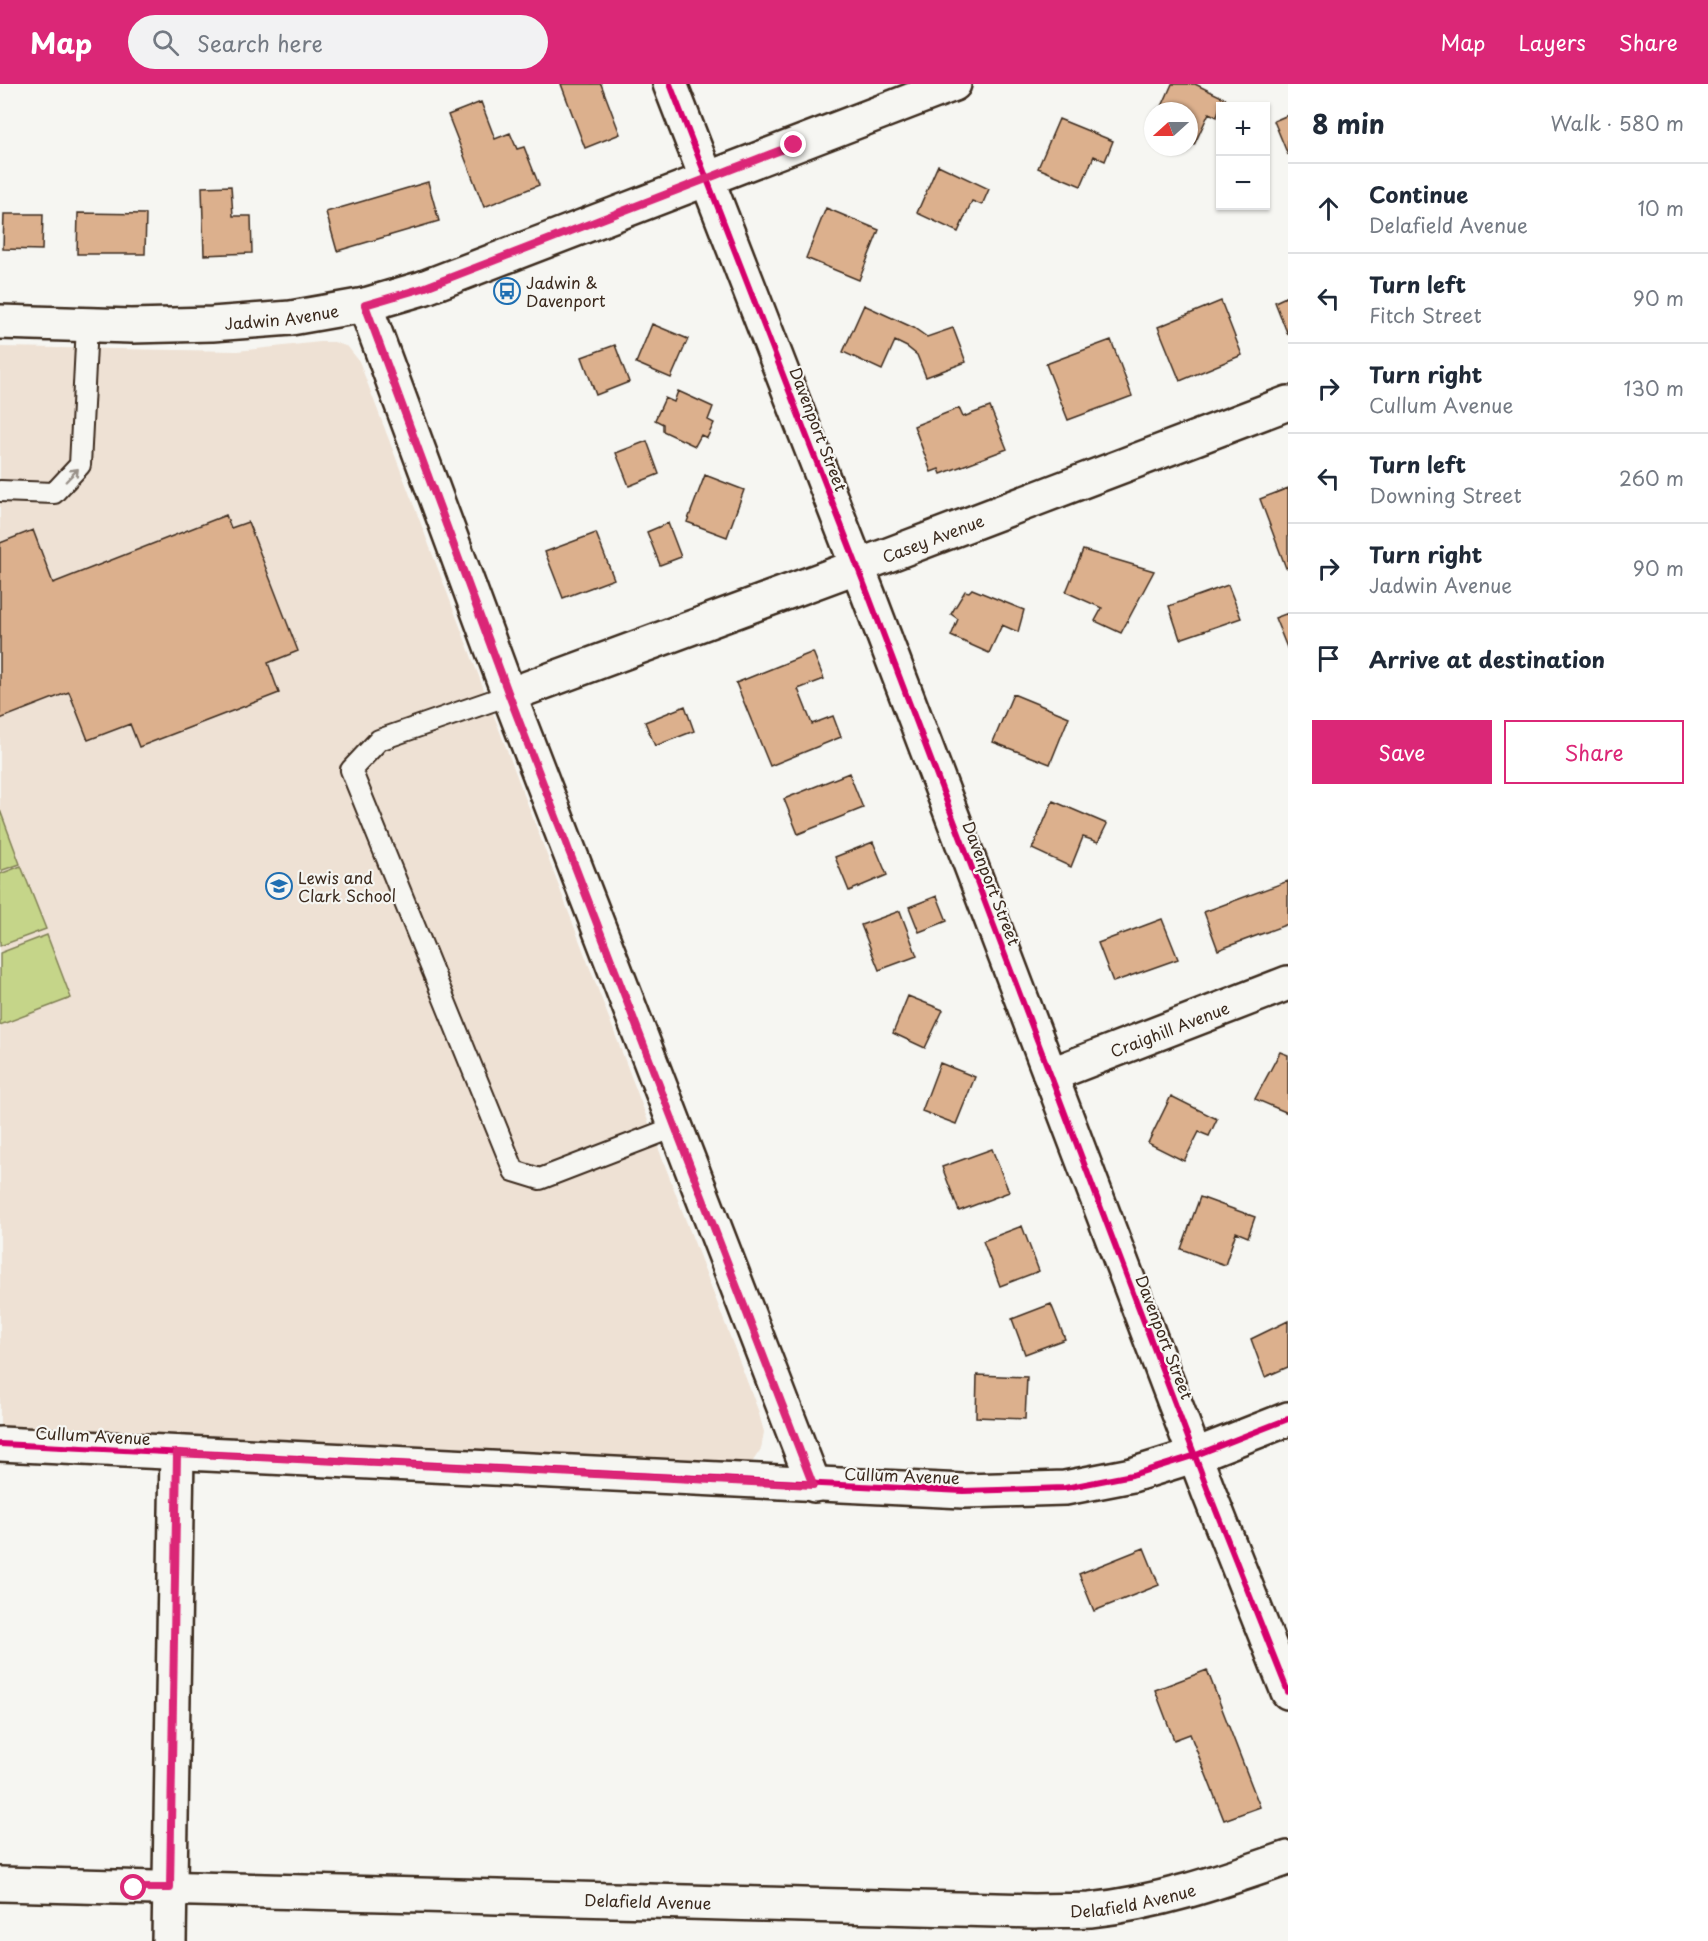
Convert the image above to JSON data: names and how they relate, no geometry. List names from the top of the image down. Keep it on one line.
{"streets":{"street":["Jadwin Avenue","Davenport Street","Casey Avenue","Craighill Avenue","Cullum Avenue","Delafield Avenue"]},"crossings":[["Jadwin Avenue","Davenport Street"],["Davenport Street","Casey Avenue"],["Davenport Street","Craighill Avenue"],["Davenport Street","Cullum Avenue"]],"places":{"bus stop":["Jadwin & Davenport"],"school or university":["Lewis and Clark School"]},"north":"left","page":{"header":"Map","search":"Search here","nav":["Map","Layers","Share"],"heading":["8 min","Walk · 580 m"],"map_buttons":["+","−"],"list":[["Continue","Delafield Avenue","10 m"],["Turn left","Fitch Street","90 m"],["Turn right","Cullum Avenue","130 m"],["Turn left","Downing Street","260 m"],["Turn right","Jadwin Avenue","90 m"],"Arrive at destination"],"buttons":["Save","Share"]}}
